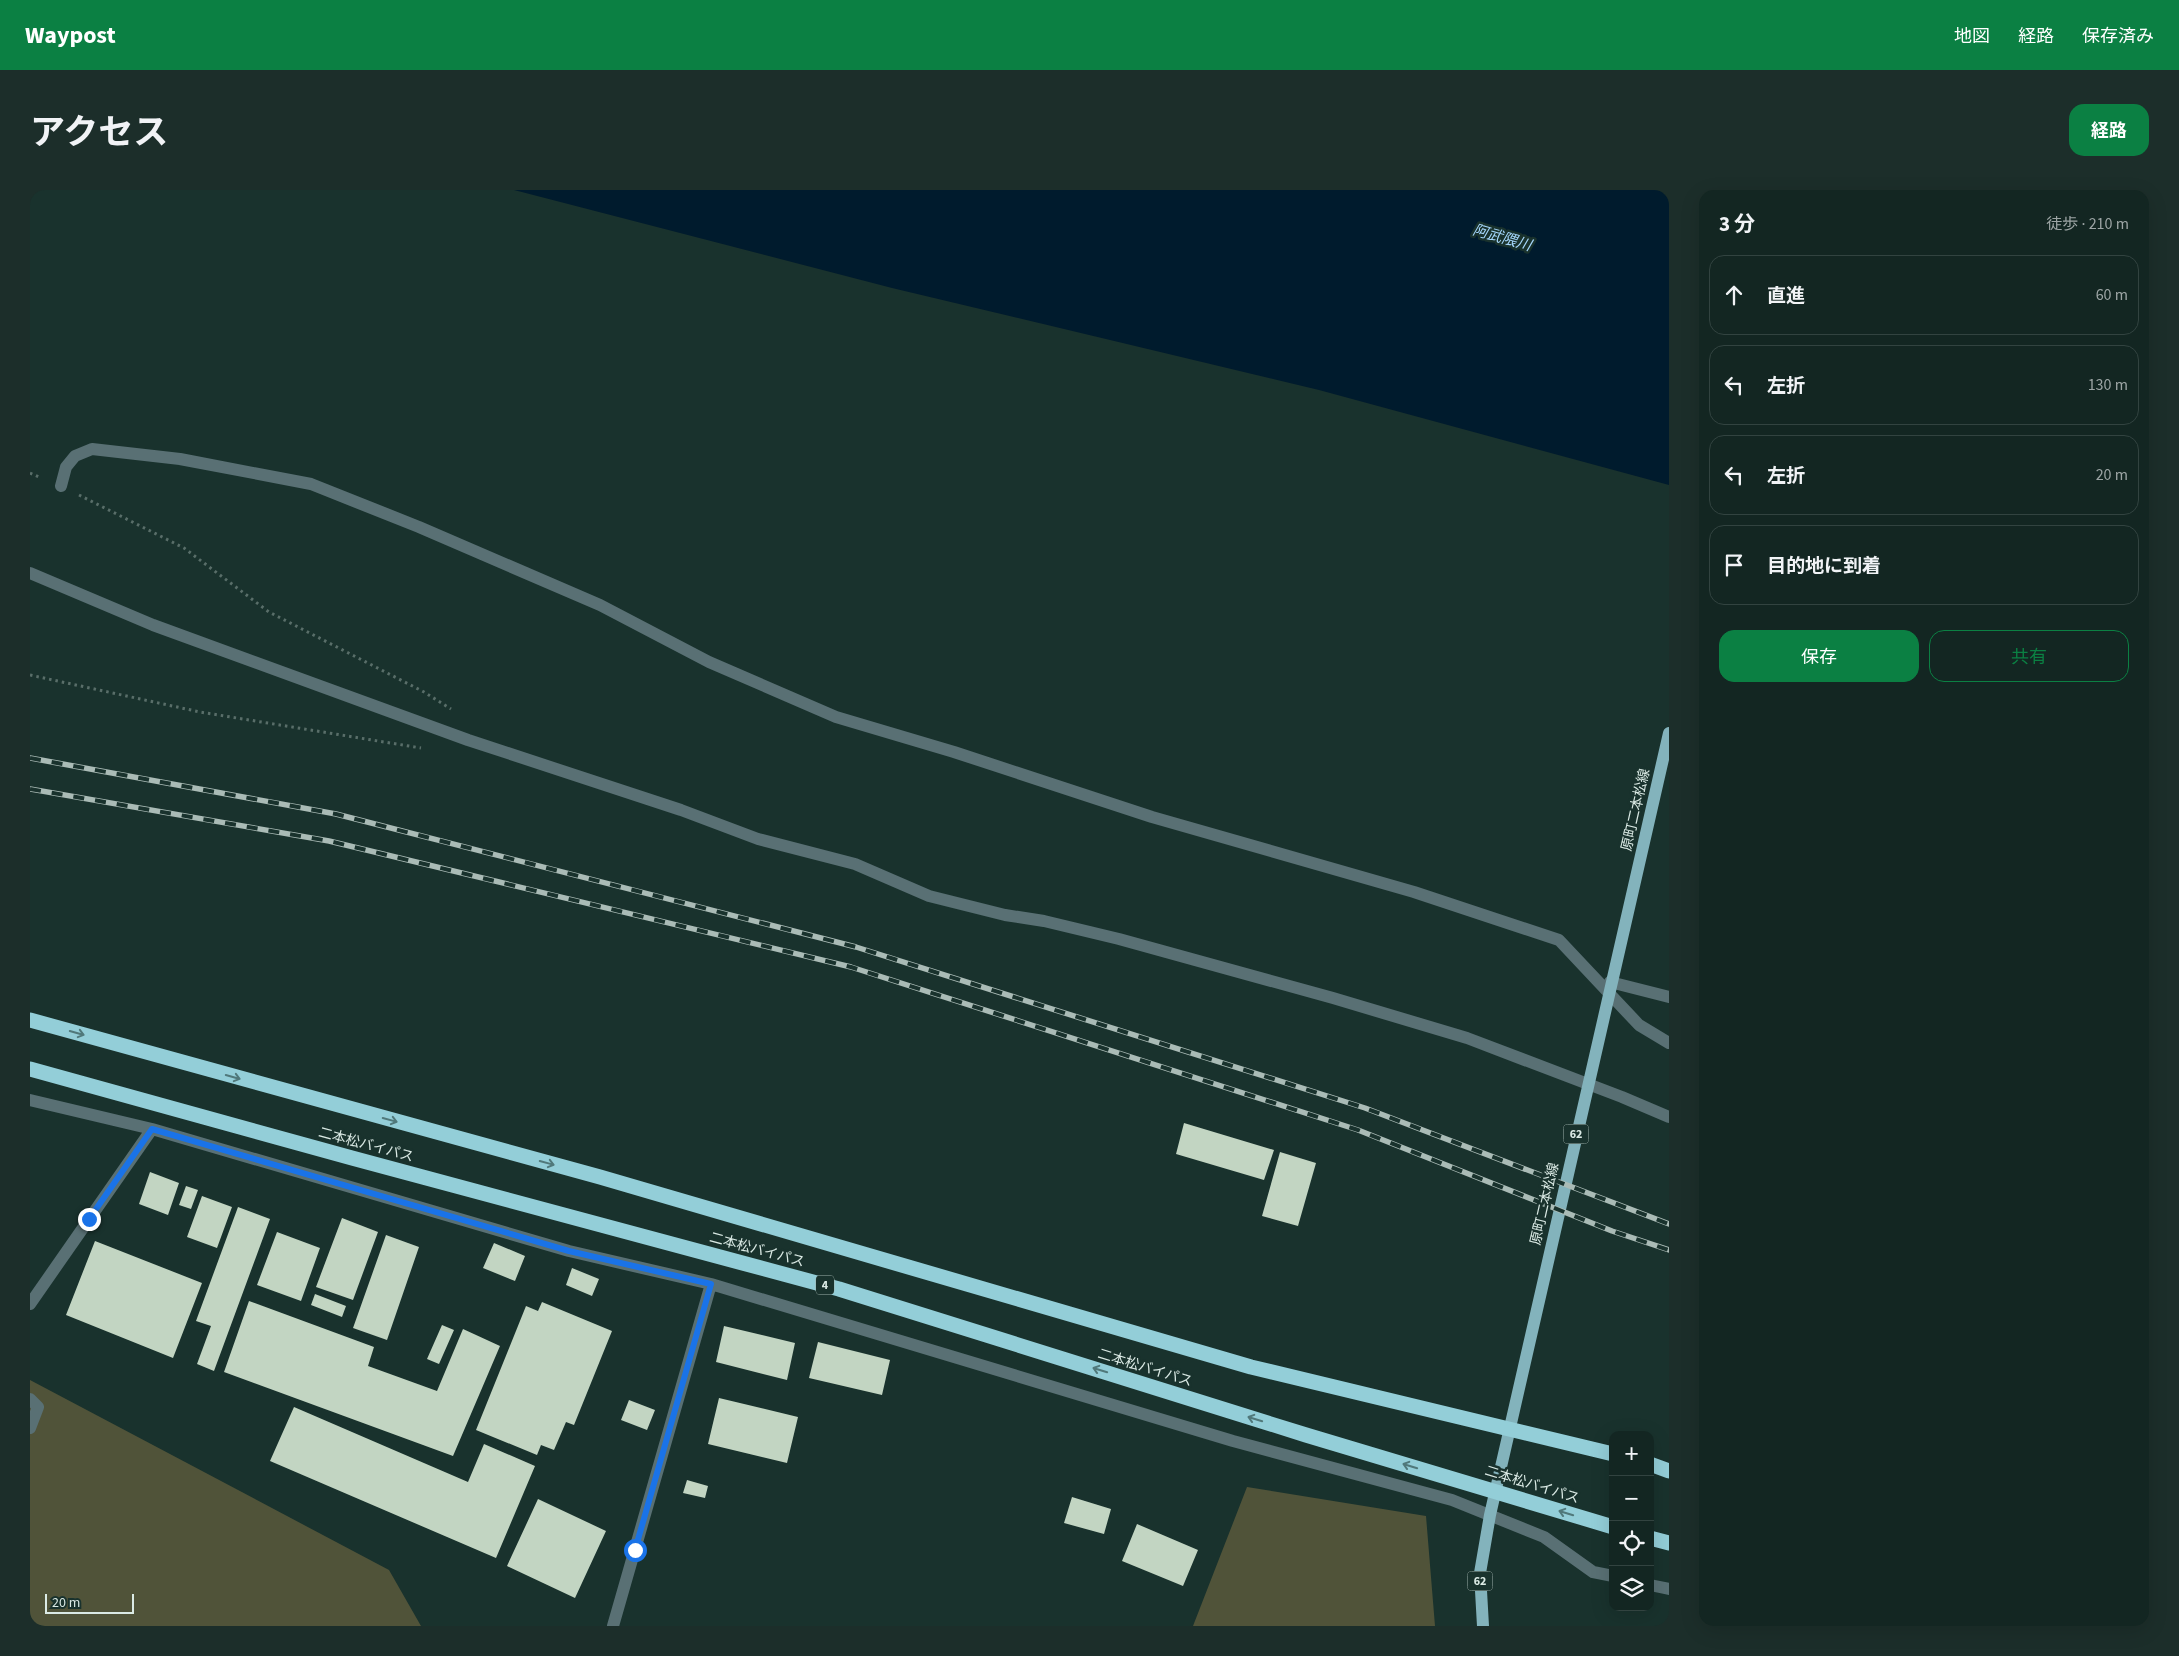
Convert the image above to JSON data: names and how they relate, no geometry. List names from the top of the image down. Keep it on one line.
{"streets":{"highway":["二本松バイパス","4"],"main road":["原町二本松線","62"]},"water":["阿武隈川"],"scale_bar":"20 m","page":{"header":"Waypost","nav":["地図","経路","保存済み"],"title":"アクセス","buttons":["経路",["保存","共有"]],"heading":["3 分","徒歩 · 210 m"],"list":[["直進","60 m"],["左折","130 m"],["左折","20 m"],"目的地に到着"],"map_buttons":["+","−"],"scale":"20 m"}}
